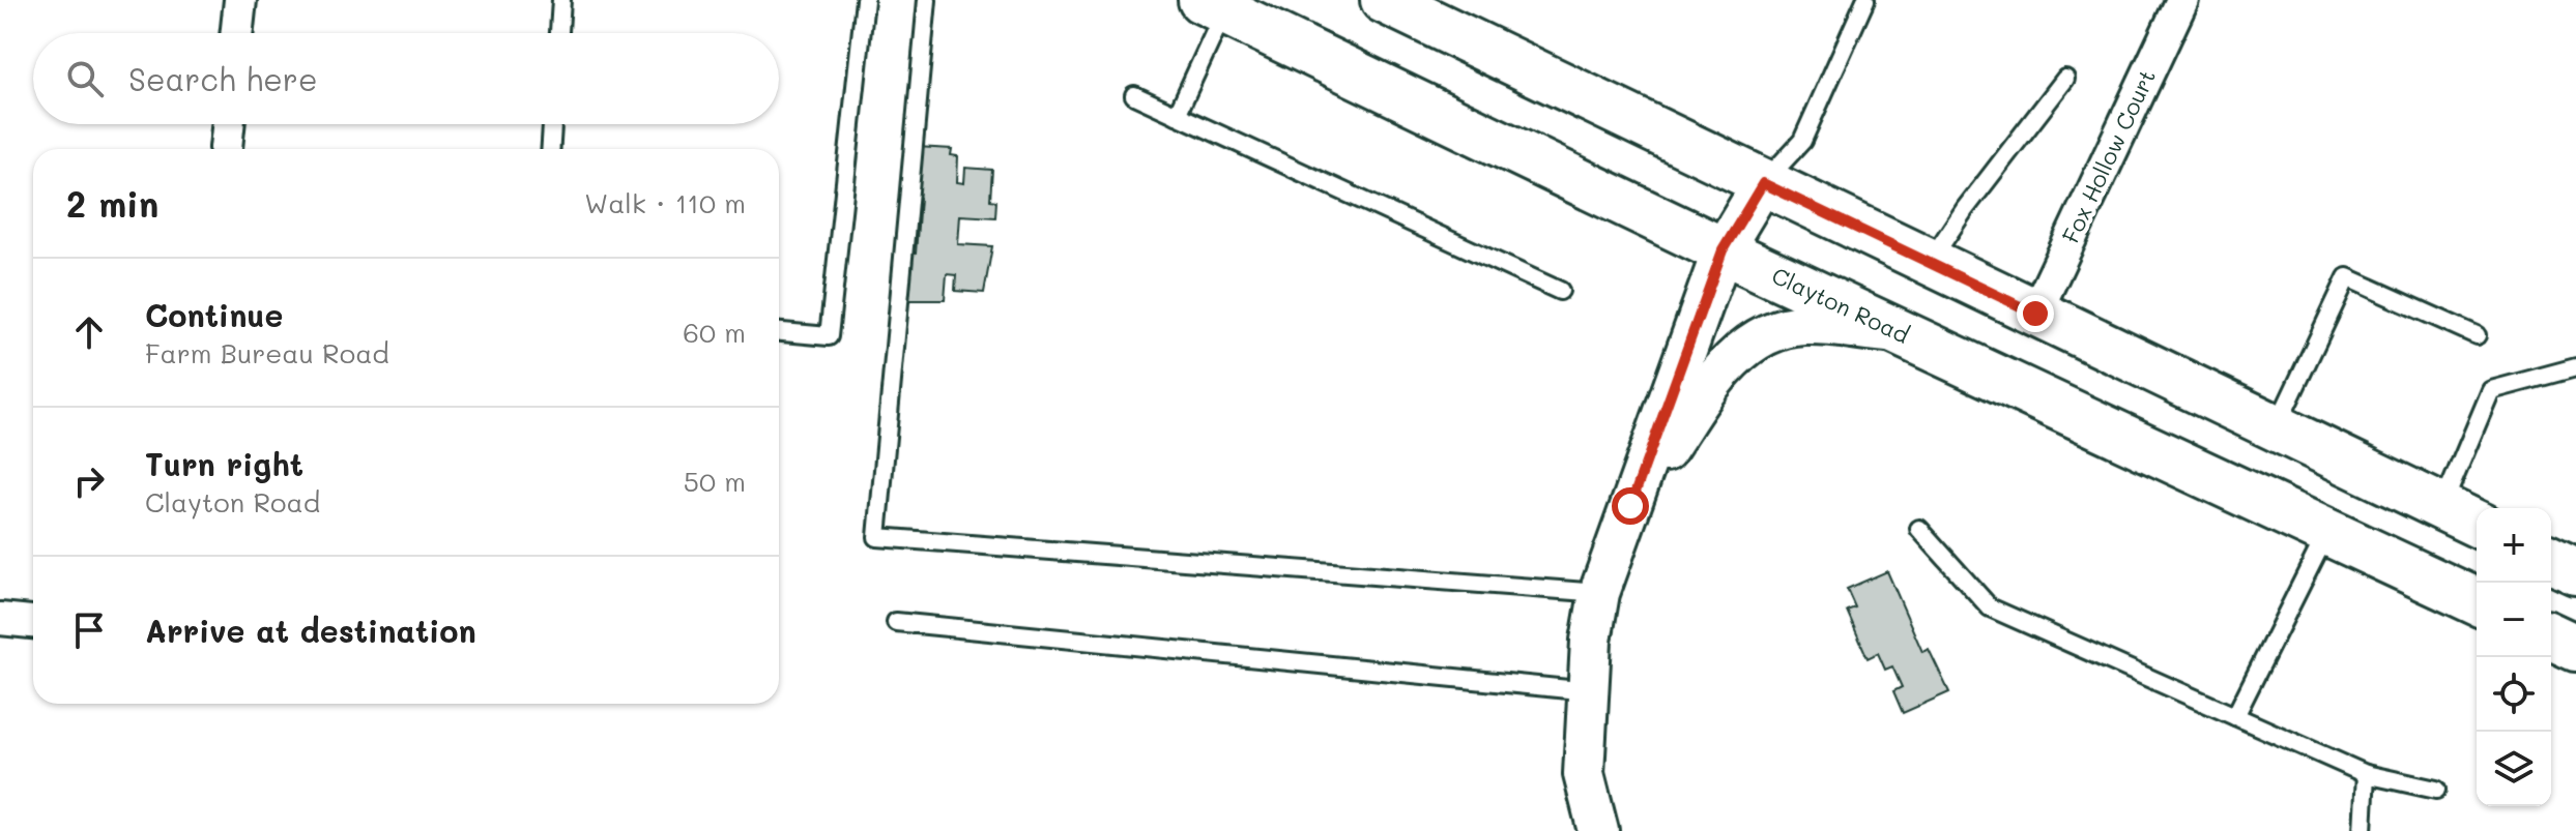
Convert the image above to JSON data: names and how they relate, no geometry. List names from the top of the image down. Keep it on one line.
{"streets":{"main road":["Clayton Road"],"street":["Fox Hollow Court"]},"page":{"search":"Search here","heading":["2 min","Walk · 110 m"],"list":[["Continue","Farm Bureau Road","60 m"],["Turn right","Clayton Road","50 m"],"Arrive at destination"],"map_buttons":["+","−"]}}
